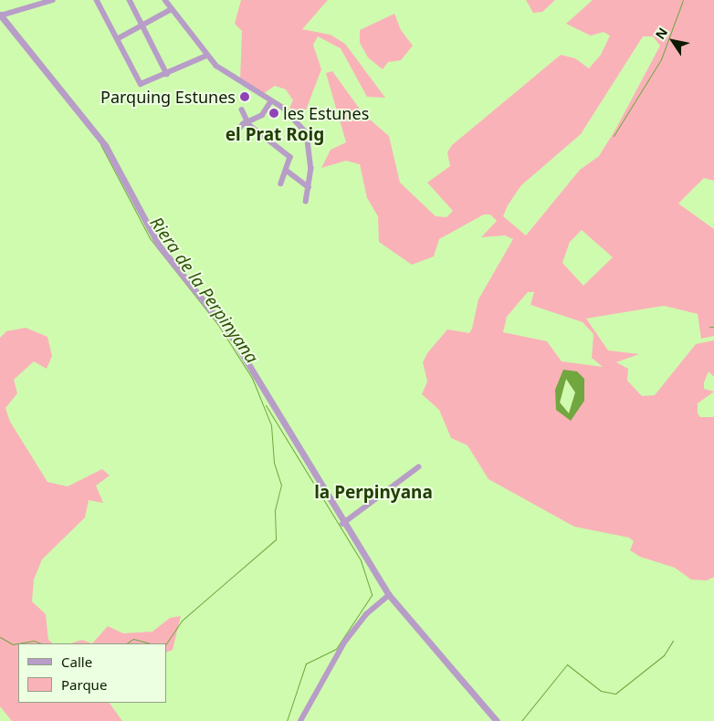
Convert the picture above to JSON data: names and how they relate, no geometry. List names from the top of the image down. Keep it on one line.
{"districts":["el Prat Roig","la Perpinyana"],"water":["Riera de la Perpinyana"],"places":["Parquing Estunes","les Estunes"],"legend":["Calle","Parque"],"north":"top left"}
